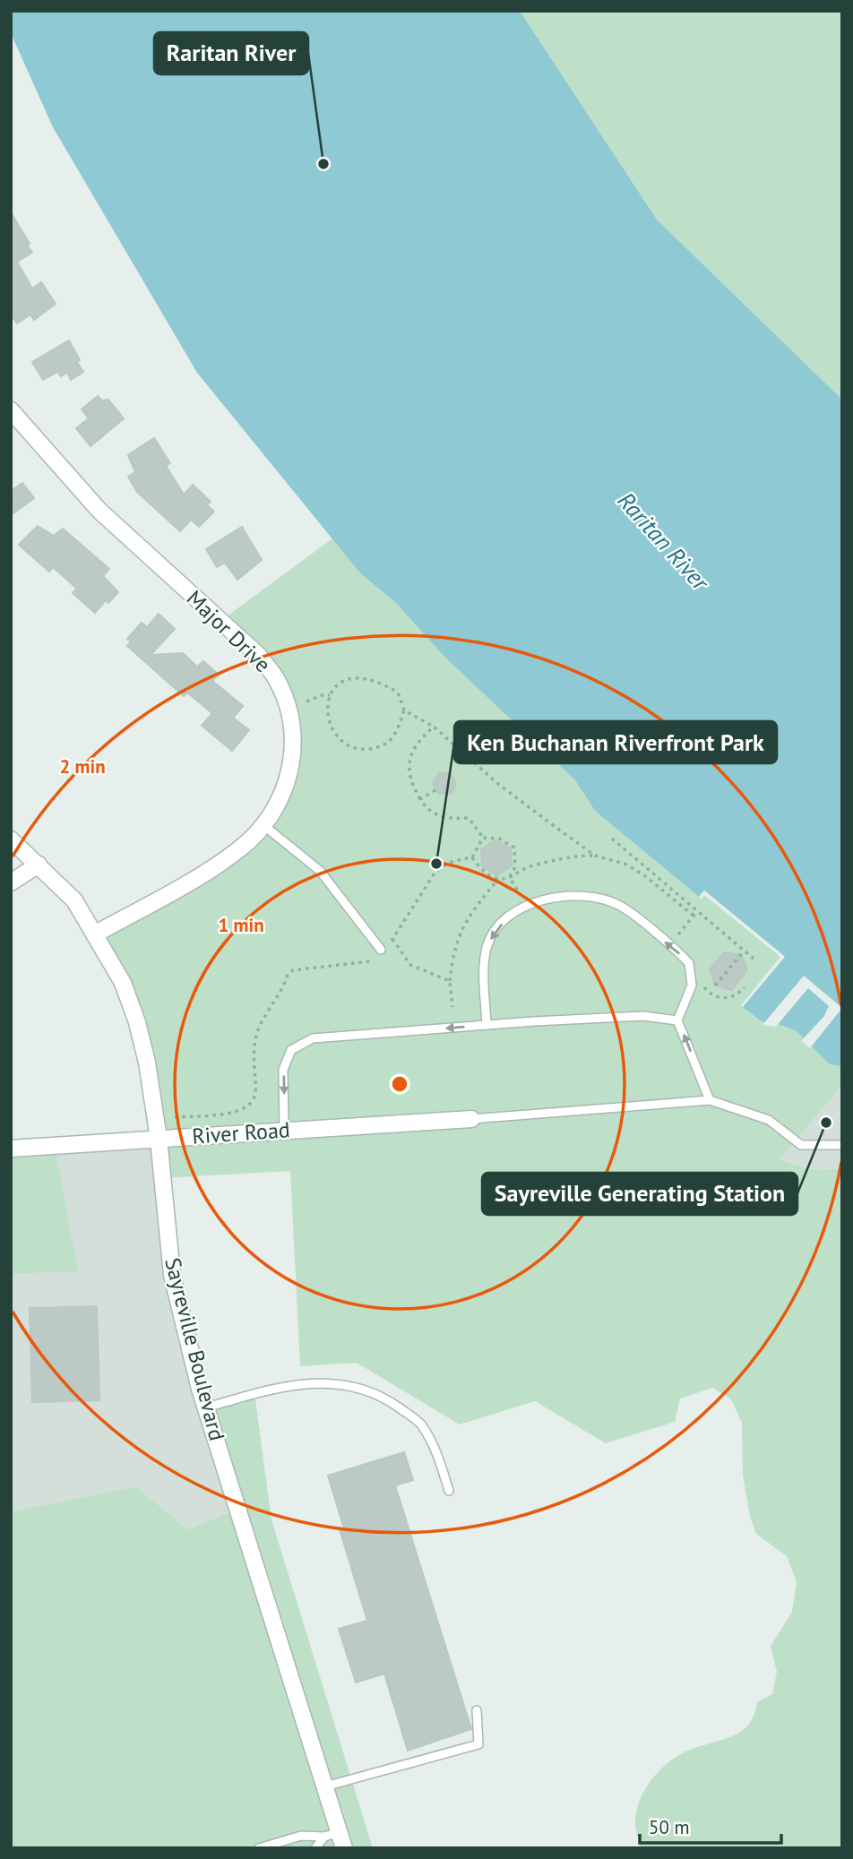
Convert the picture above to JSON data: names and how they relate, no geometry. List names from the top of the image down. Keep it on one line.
{"streets":{"street":["Major Drive","River Road","Sayreville Boulevard"]},"crossings":[["Major Drive","Sayreville Boulevard"],["River Road","Sayreville Boulevard"]],"water":["Raritan River"],"places":["Raritan River","Ken Buchanan Riverfront Park","Sayreville Generating Station"],"scale_bar":"50 m","rings":["2 min","1 min"]}
